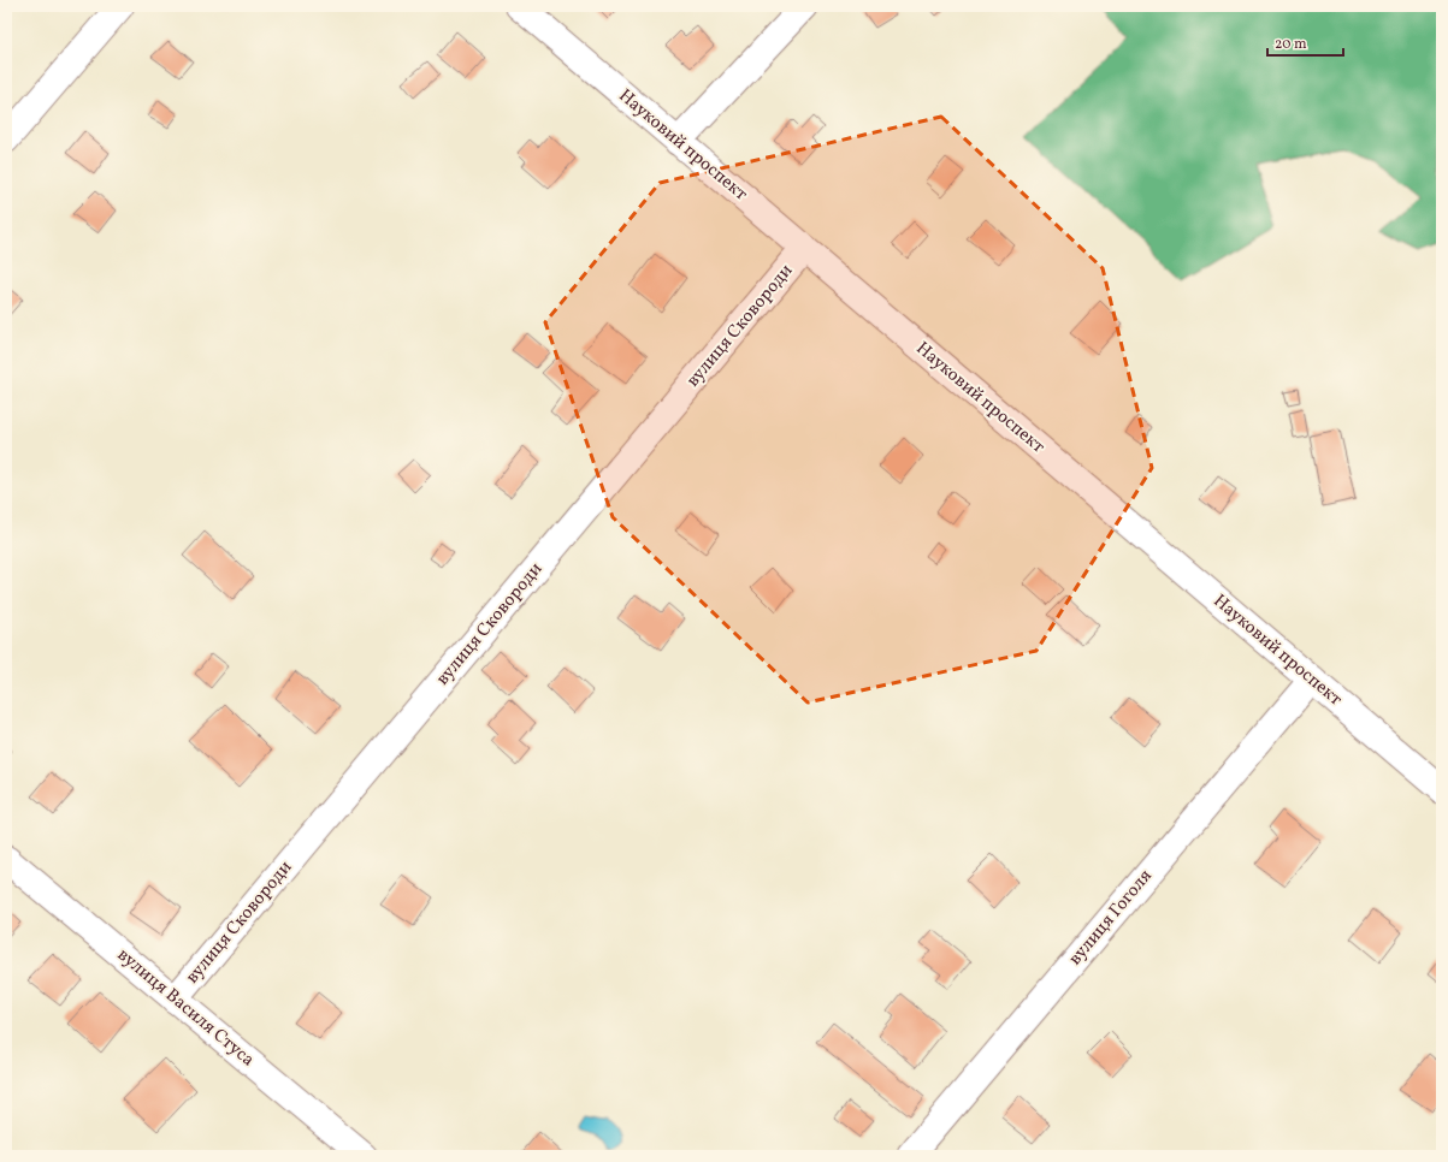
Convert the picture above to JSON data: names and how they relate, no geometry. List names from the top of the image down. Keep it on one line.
{"streets":{"street":["Науковий проспект","вулиця Сковороди","вулиця Гоголя","вулиця Василя Стуса"]},"crossings":[["Науковий проспект","вулиця Сковороди"],["Науковий проспект","вулиця Гоголя"],["вулиця Сковороди","вулиця Василя Стуса"]],"scale_bar":"20 m"}
